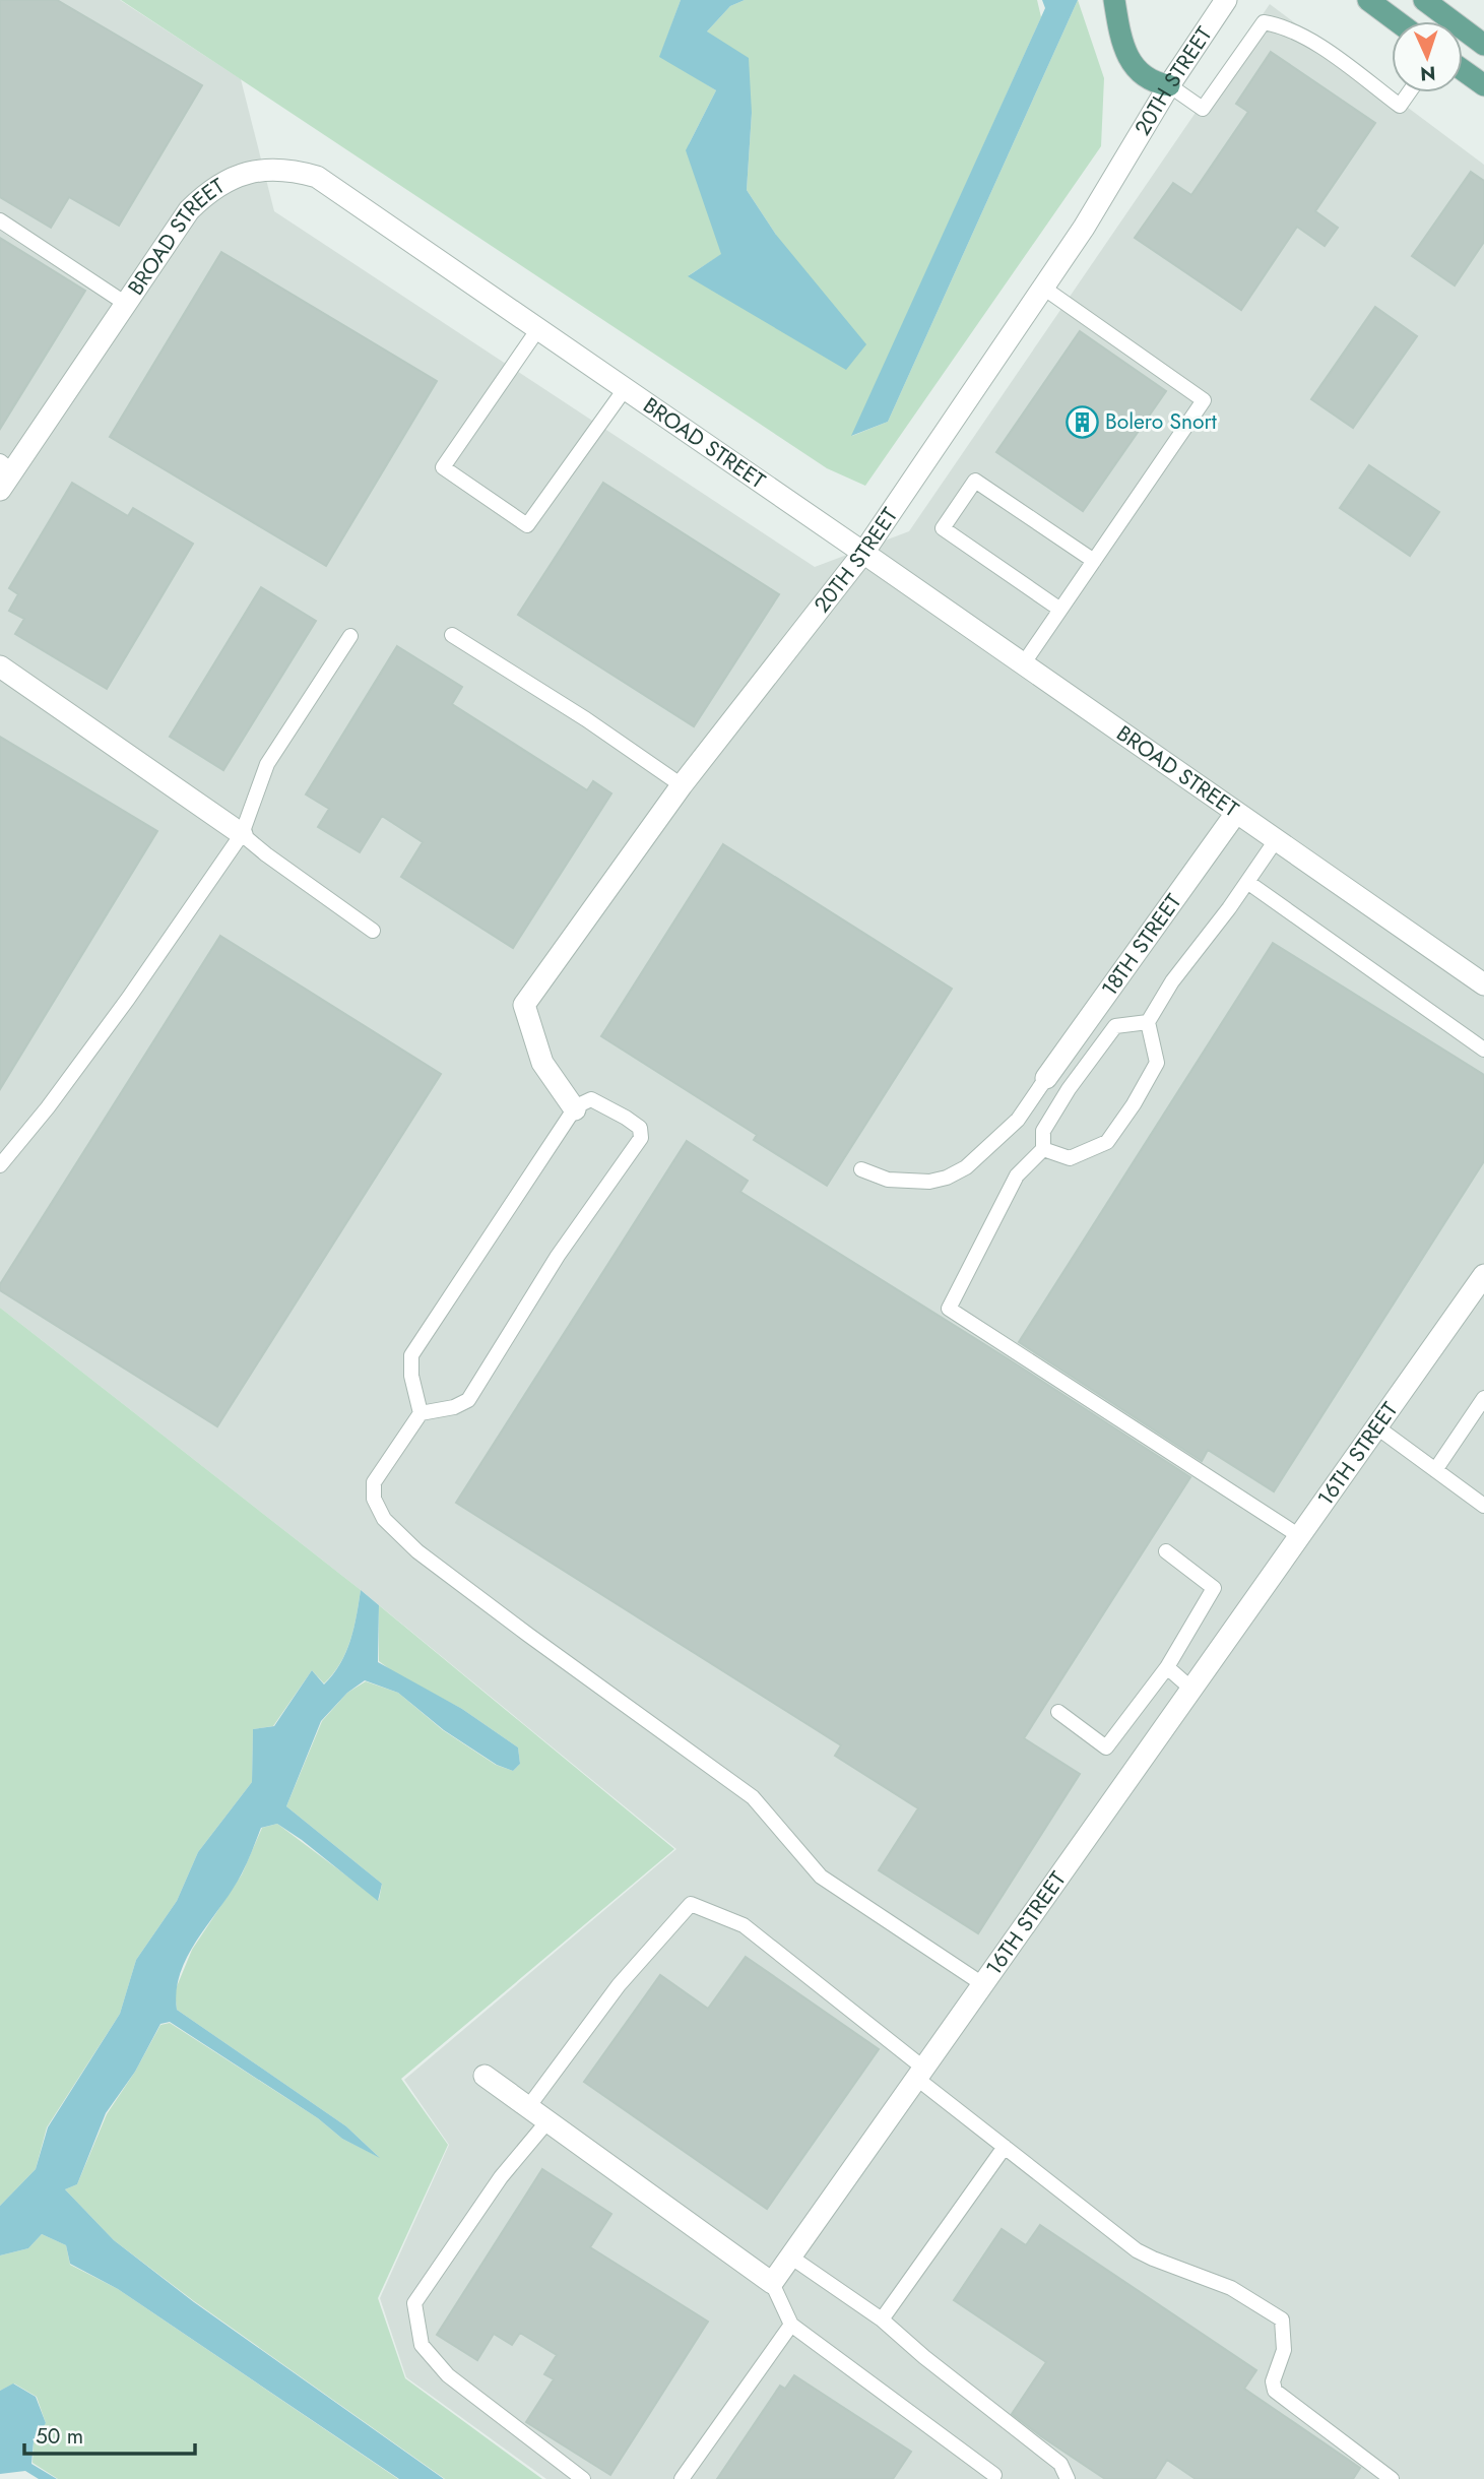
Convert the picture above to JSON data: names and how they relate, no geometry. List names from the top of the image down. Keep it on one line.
{"streets":{"street":["20TH STREET","BROAD STREET","18TH STREET","16TH STREET"]},"crossings":[["20TH STREET","BROAD STREET"],["BROAD STREET","18TH STREET"]],"places":{"building":["Bolero Snort"]},"scale_bar":"50 m","north":"bottom"}
